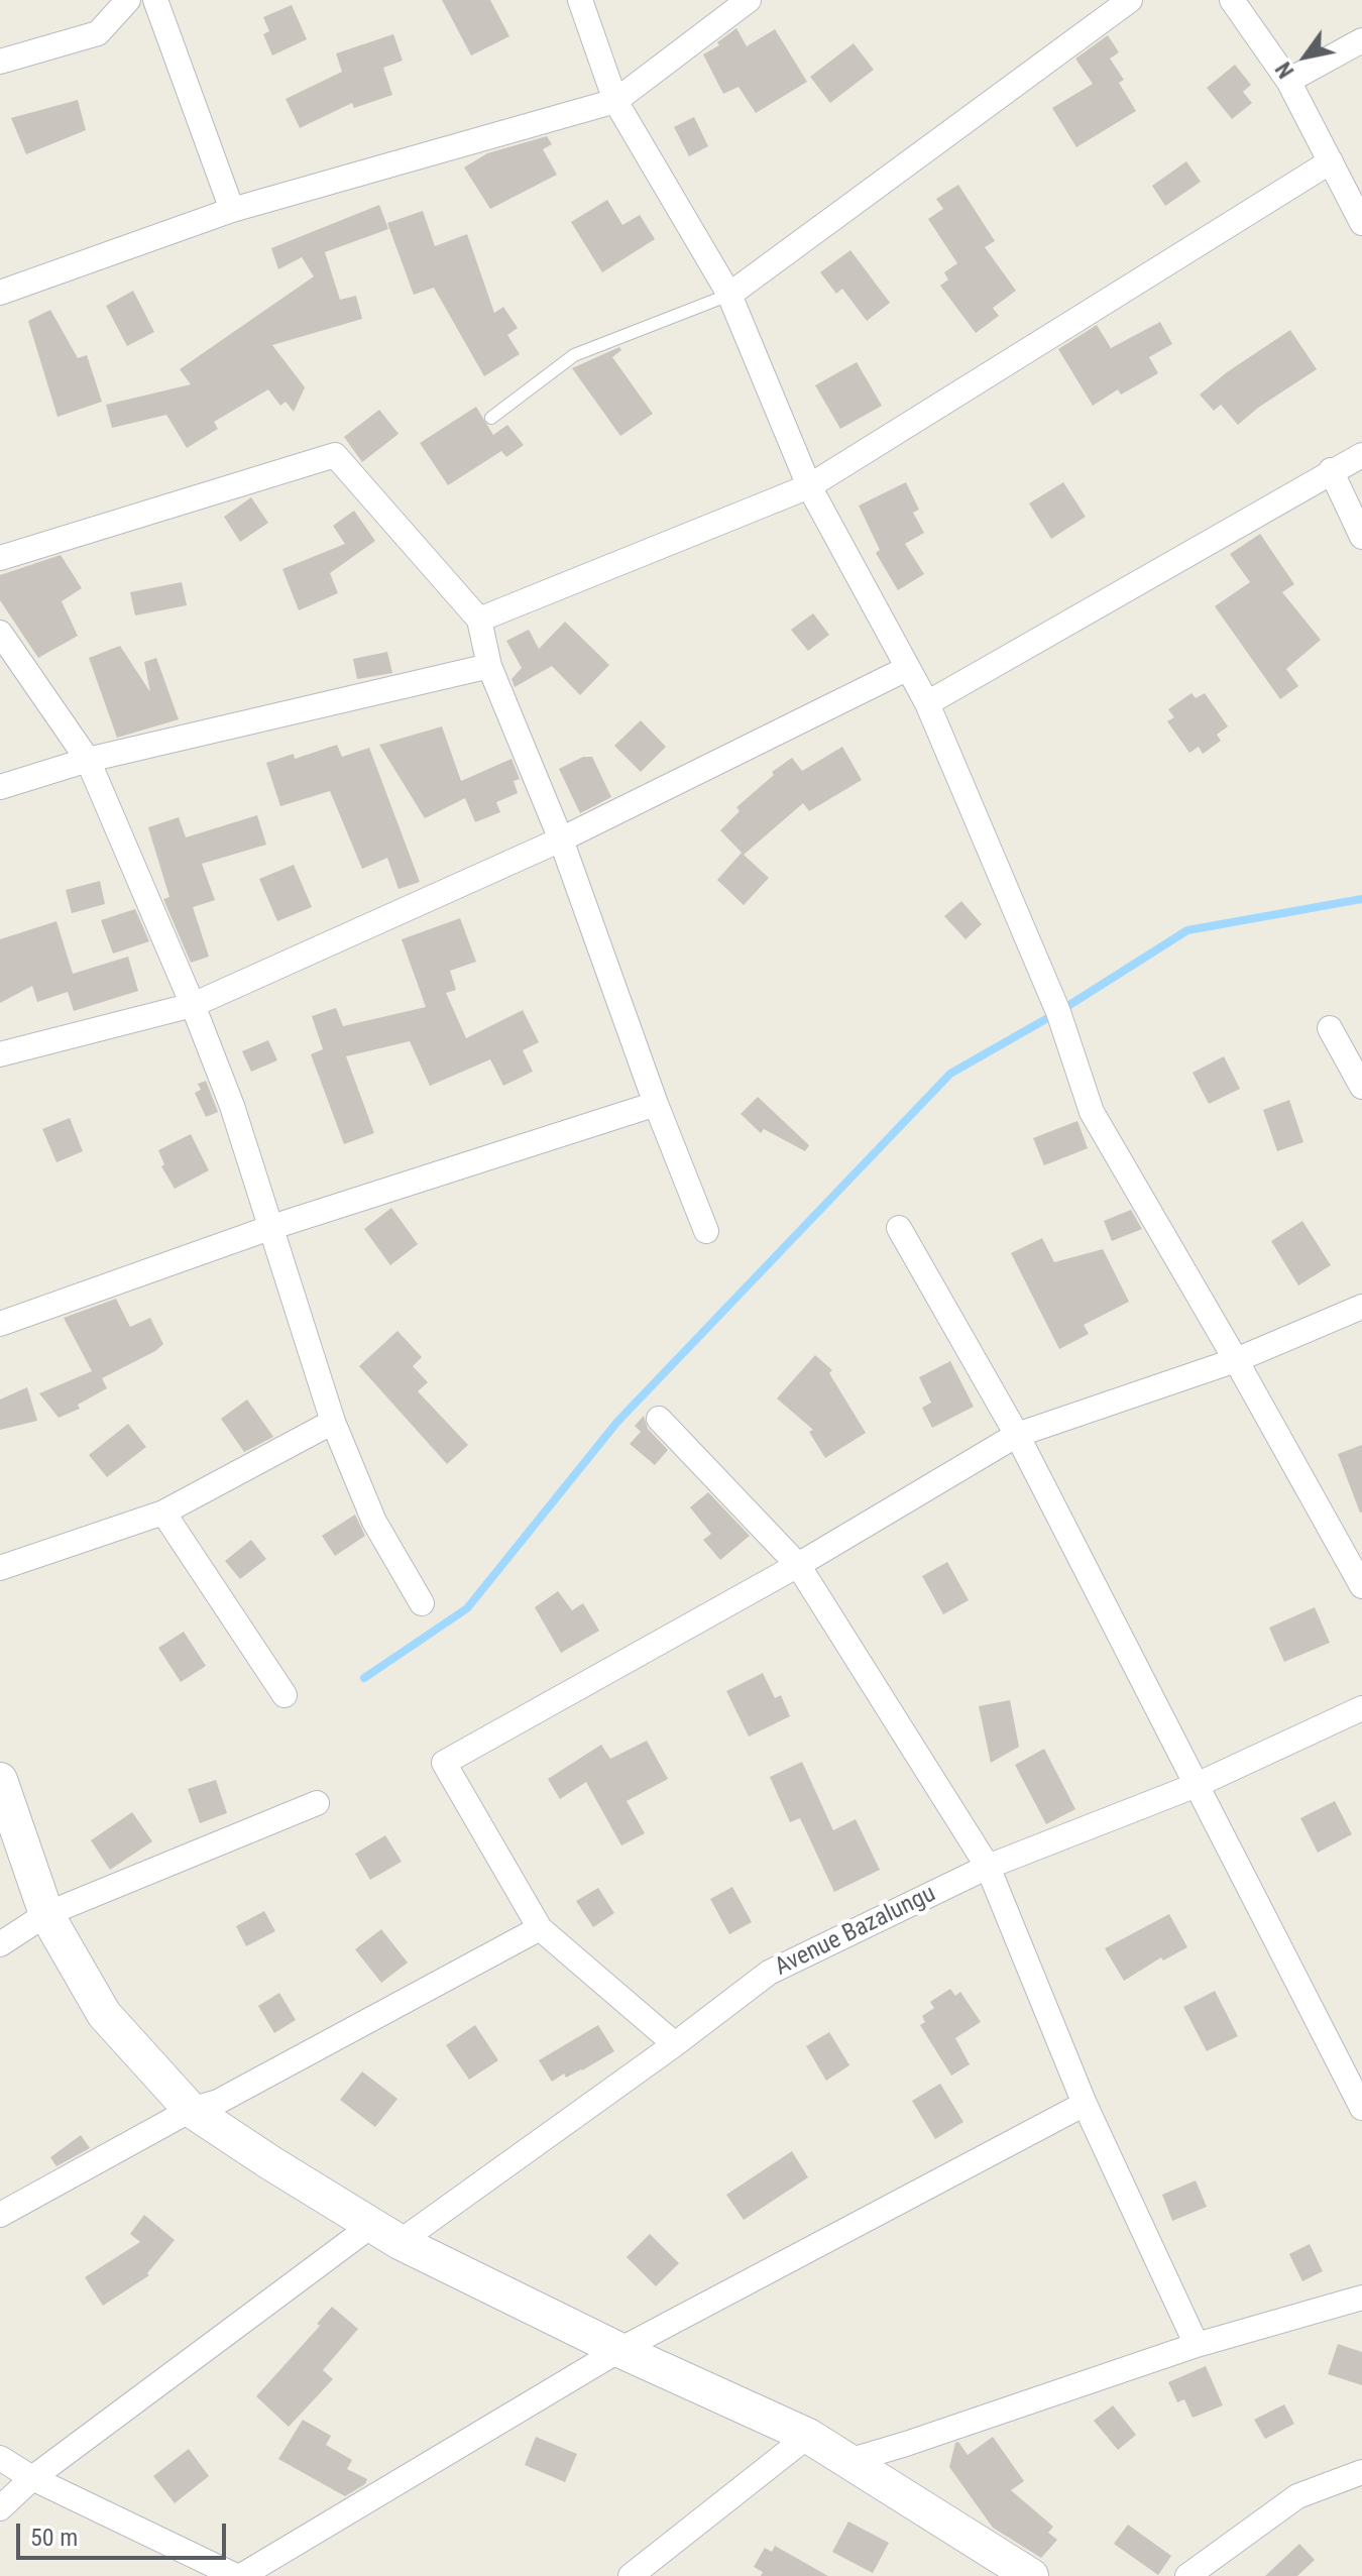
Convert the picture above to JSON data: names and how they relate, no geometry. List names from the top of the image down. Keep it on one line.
{"streets":{"street":["Avenue Bazalungu"]},"scale_bar":"50 m","north":"bottom left"}
